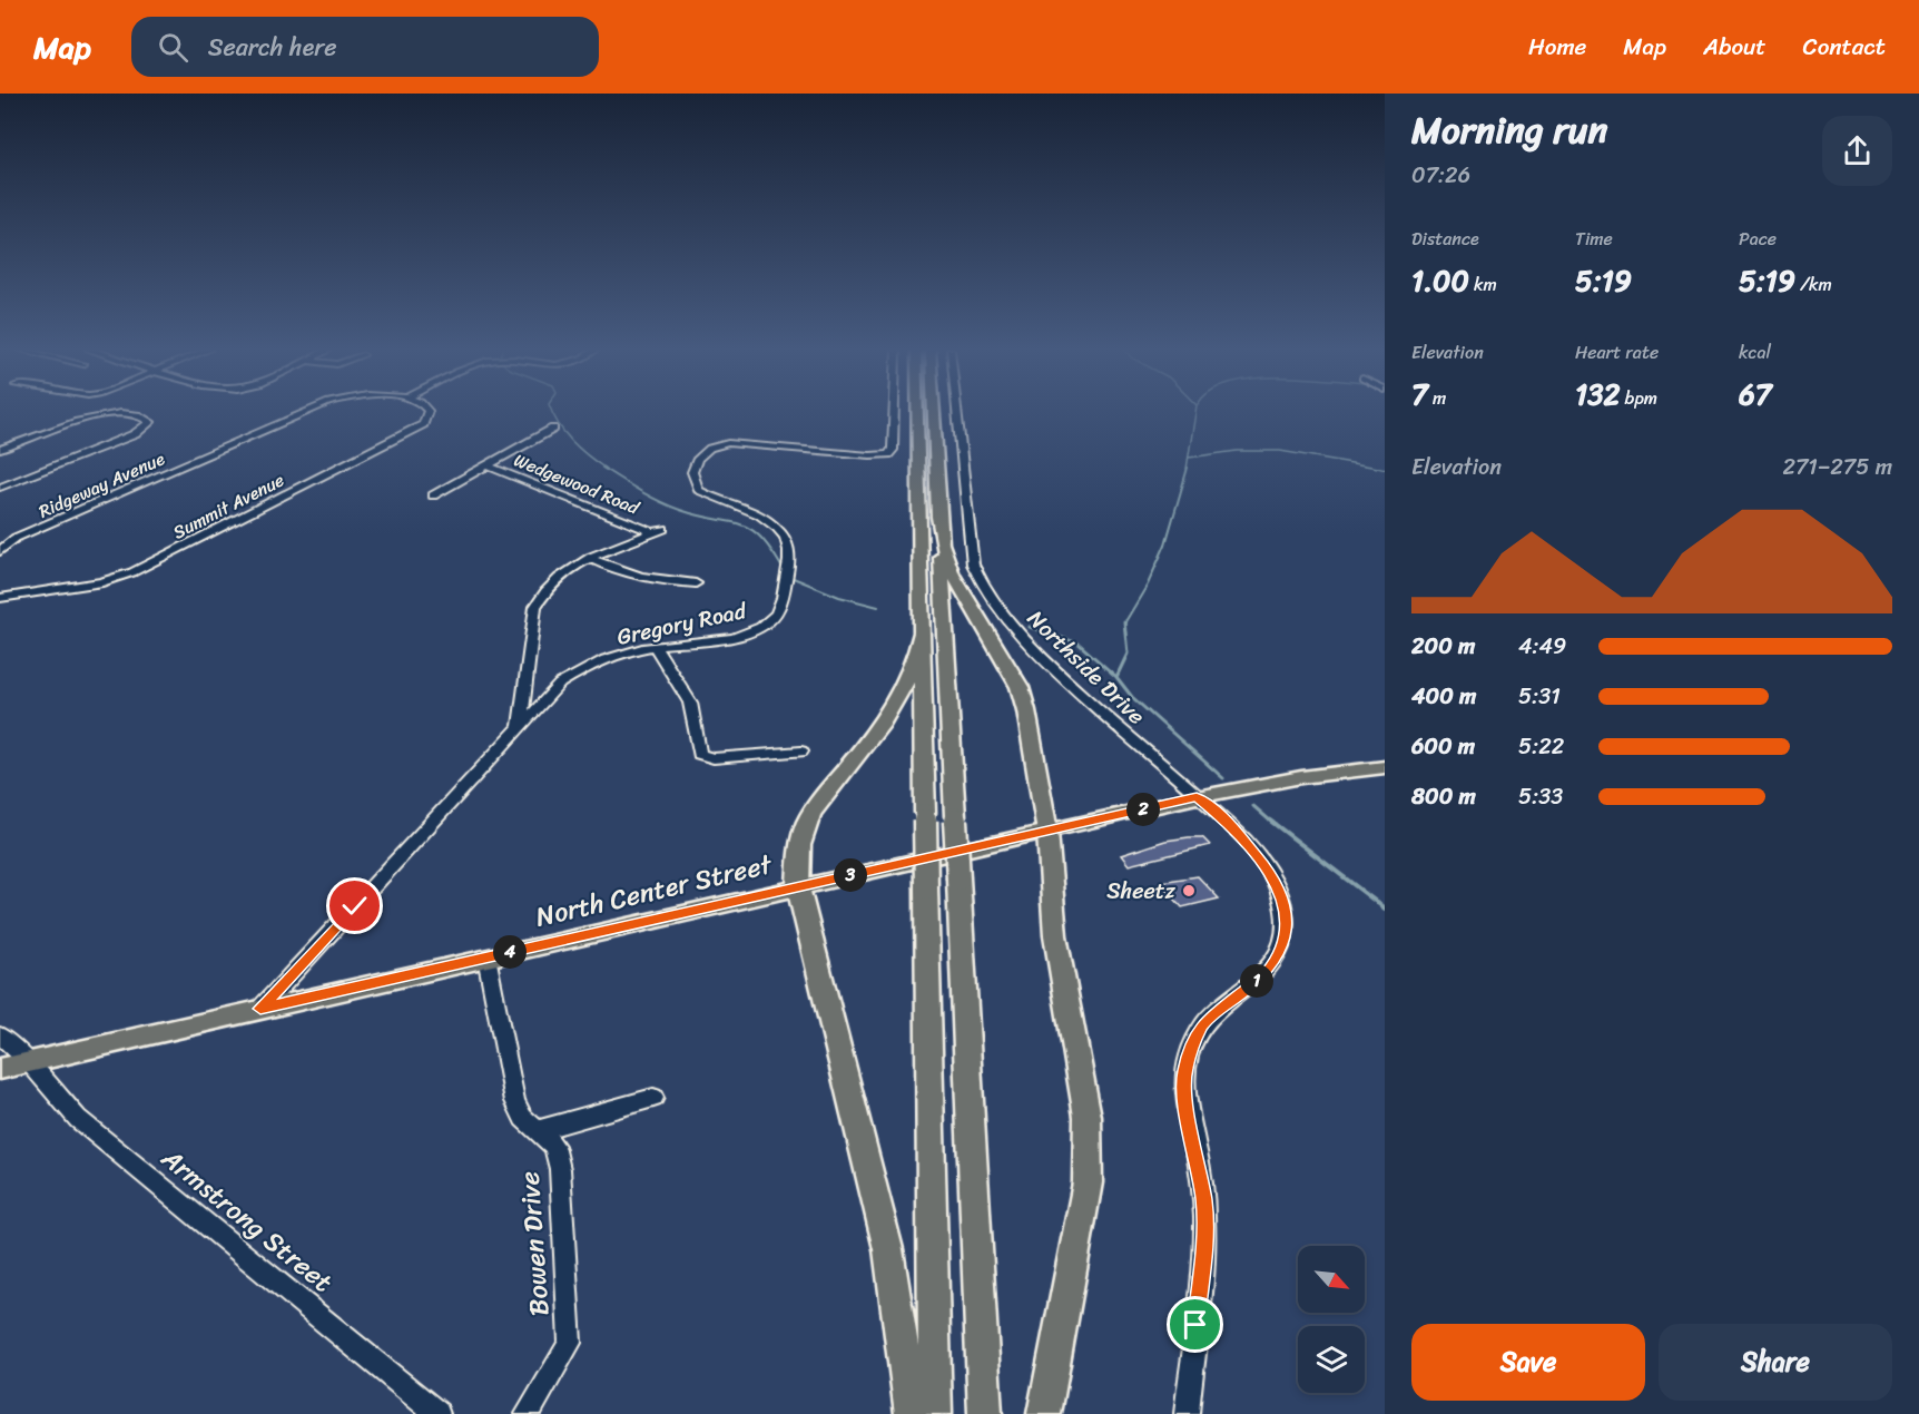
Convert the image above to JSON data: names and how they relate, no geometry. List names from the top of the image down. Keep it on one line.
{"streets":{"main road":["North Center Street"],"street":["Wedgewood Road","Ridgeway Avenue","Summit Avenue","Gregory Road","Northside Drive","Armstrong Street","Bowen Drive"]},"crossings":[["Gregory Road","North Center Street"],["Northside Drive","North Center Street"],["North Center Street","Armstrong Street"],["North Center Street","Bowen Drive"]],"places":["Sheetz"],"north":"bottom right","page":{"header":"Map","search":"Search here","nav":["Home","Map","About","Contact"],"heading":["Morning run","07:26"],"stats":[["Distance","1.00 km"],["Time","5:19"],["Pace","5:19 /km"],["Elevation","7 m"],["Heart rate","132 bpm"],["kcal","67"]],"chart":["Elevation","271–275 m"],"list":[{"name":"200 m","note":"4:49"},{"name":"400 m","note":"5:31"},{"name":"600 m","note":"5:22"},{"name":"800 m","note":"5:33"}],"pins":["2","3","4","1"],"buttons":["Save","Share"]}}
